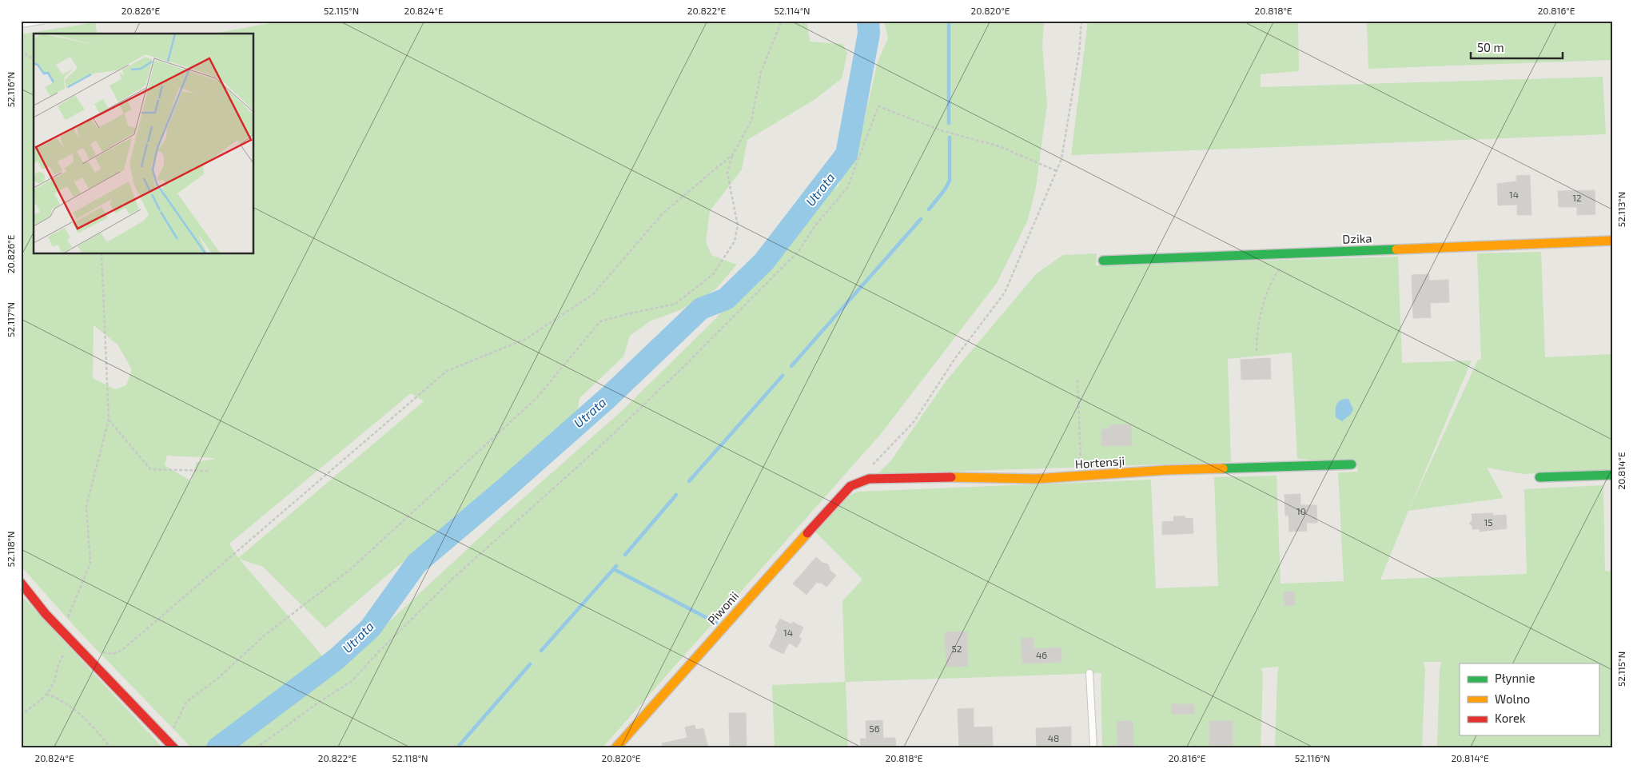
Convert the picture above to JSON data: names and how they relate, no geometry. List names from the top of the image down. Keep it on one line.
{"streets":{"street":["Dzika","Hortensji","Piwonii"]},"crossings":[["Hortensji","Piwonii"]],"water":["Utrata"],"house_numbers":["14","12","10","15","14","52","46","56","48"],"legend":["Płynnie","Wolno","Korek"],"scale_bar":"50 m","coordinates":["20.826°E","52.115°N","20.824°E","20.822°E","52.114°N","20.820°E","20.818°E","20.816°E","52.116°N","52.113°N","52.117°N","20.814°E","52.118°N"]}
